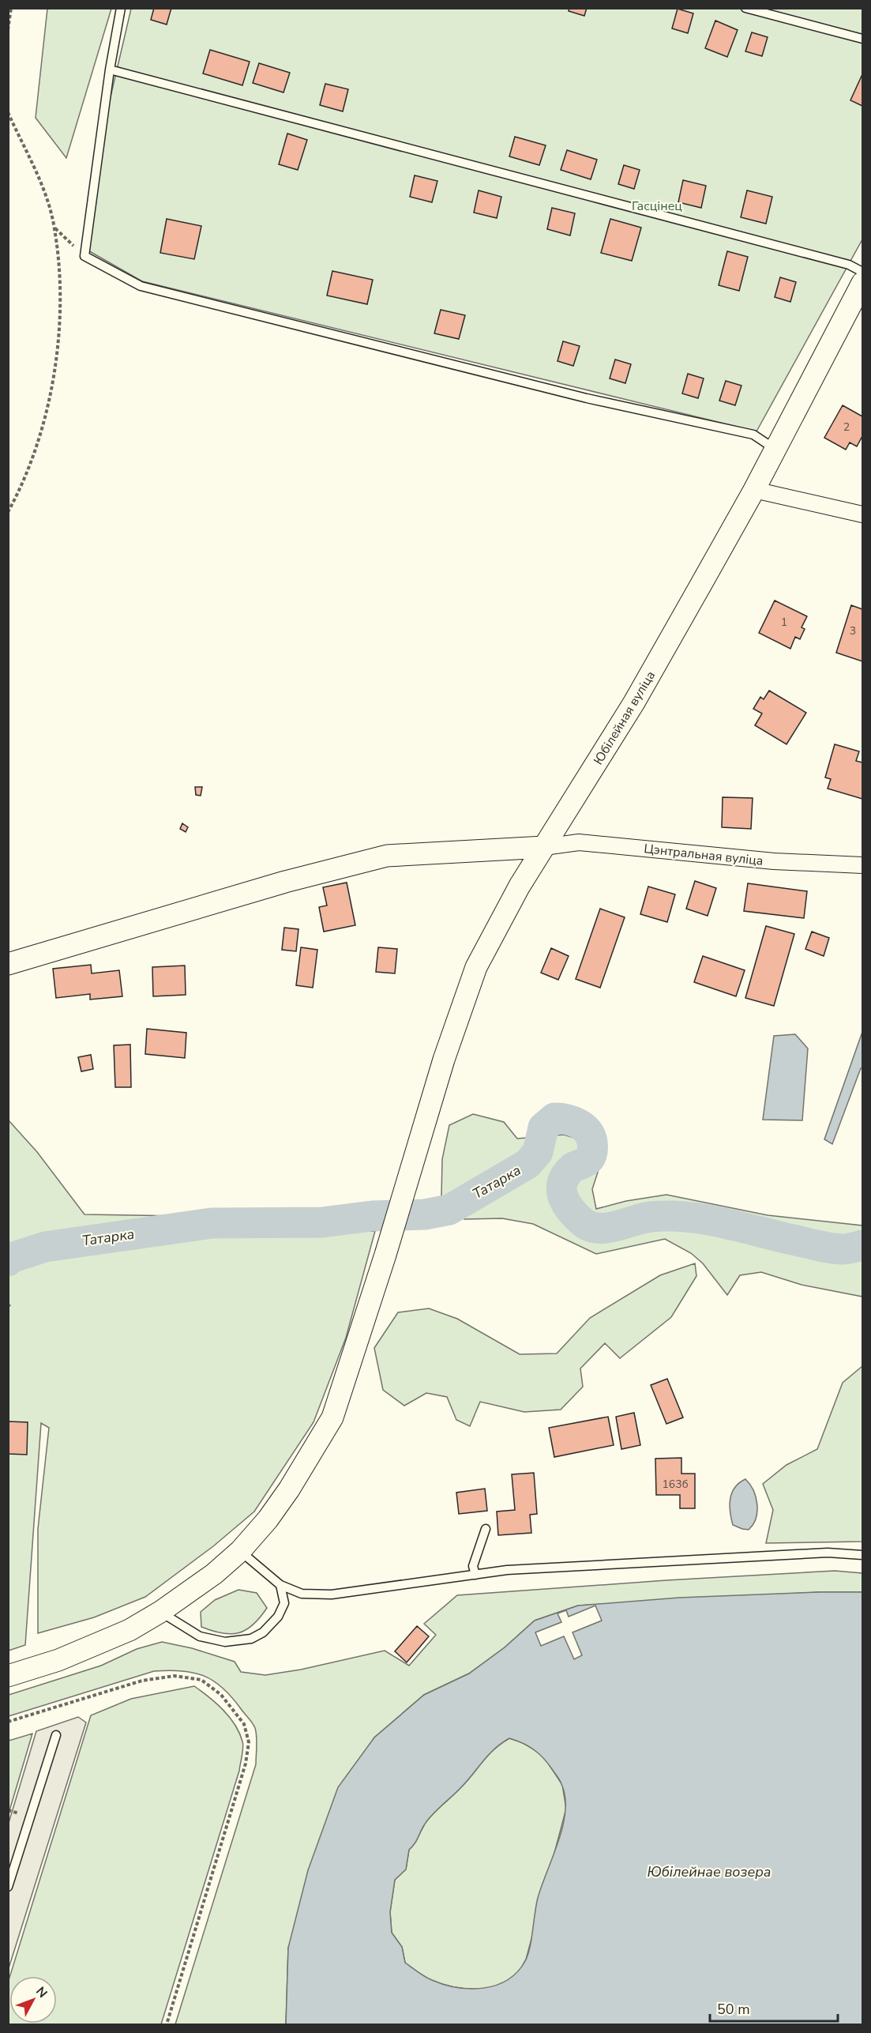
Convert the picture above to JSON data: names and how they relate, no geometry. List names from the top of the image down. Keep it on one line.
{"streets":{"street":["Юбілейная вуліца","Цэнтральная вуліца"]},"crossings":[["Юбілейная вуліца","Цэнтральная вуліца"]],"water":["Татарка","Юбілейнае возера"],"parks":["Гасцінец"],"house_numbers":["2","1","3","163б"],"scale_bar":"50 m","north":"top right"}
